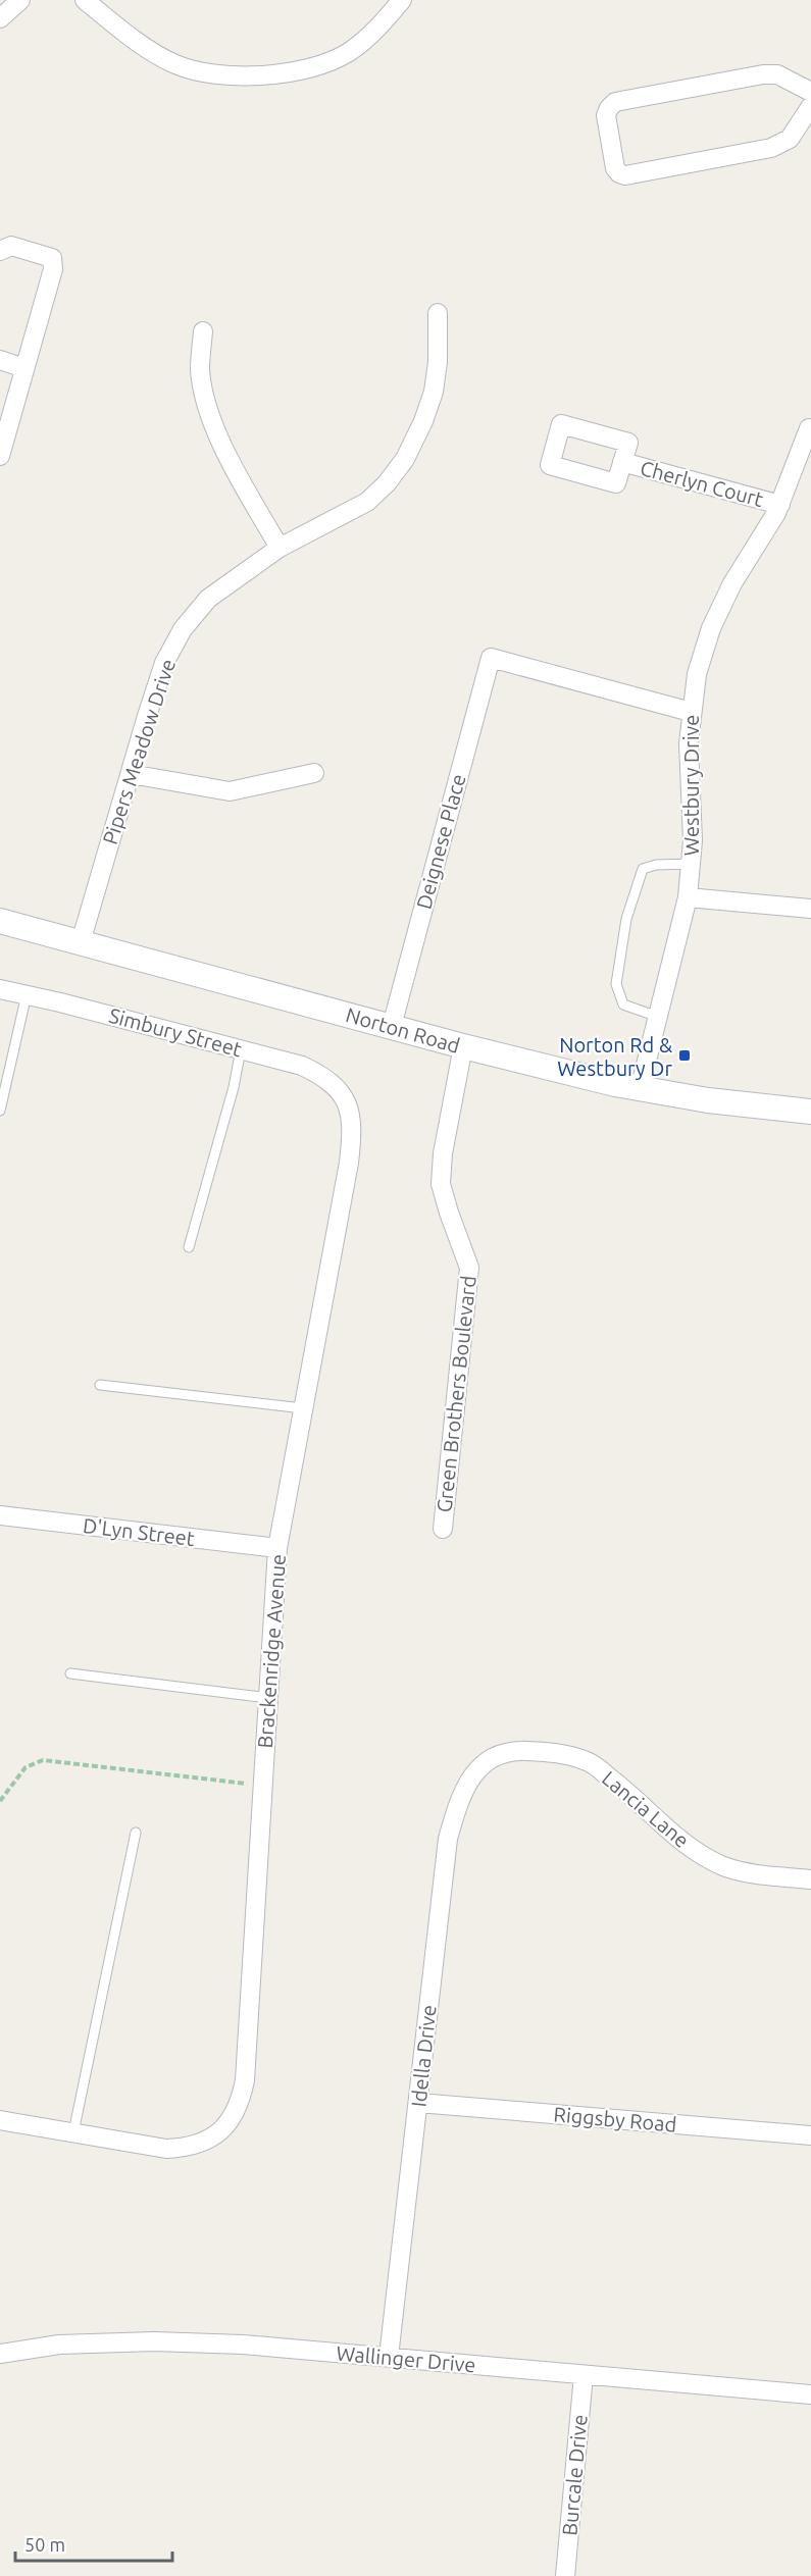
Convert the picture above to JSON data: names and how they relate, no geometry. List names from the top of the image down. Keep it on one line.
{"streets":{"main road":["Norton Road"],"street":["Cherlyn Court","Pipers Meadow Drive","Westbury Drive","Deignese Place","Simbury Street","Green Brothers Boulevard","D'Lyn Street","Brackenridge Avenue","Lancia Lane","Idella Drive","Riggsby Road","Wallinger Drive","Burcale Drive"]},"crossings":[["Cherlyn Court","Westbury Drive"],["Pipers Meadow Drive","Norton Road"],["Westbury Drive","Deignese Place"],["Westbury Drive","Norton Road"],["Deignese Place","Norton Road"],["Norton Road","Green Brothers Boulevard"],["Simbury Street","Brackenridge Avenue"],["D'Lyn Street","Brackenridge Avenue"],["Lancia Lane","Idella Drive"],["Idella Drive","Riggsby Road"],["Idella Drive","Wallinger Drive"],["Wallinger Drive","Burcale Drive"]],"places":{"transit":["Norton Rd & Westbury Dr"]},"scale_bar":"50 m"}
